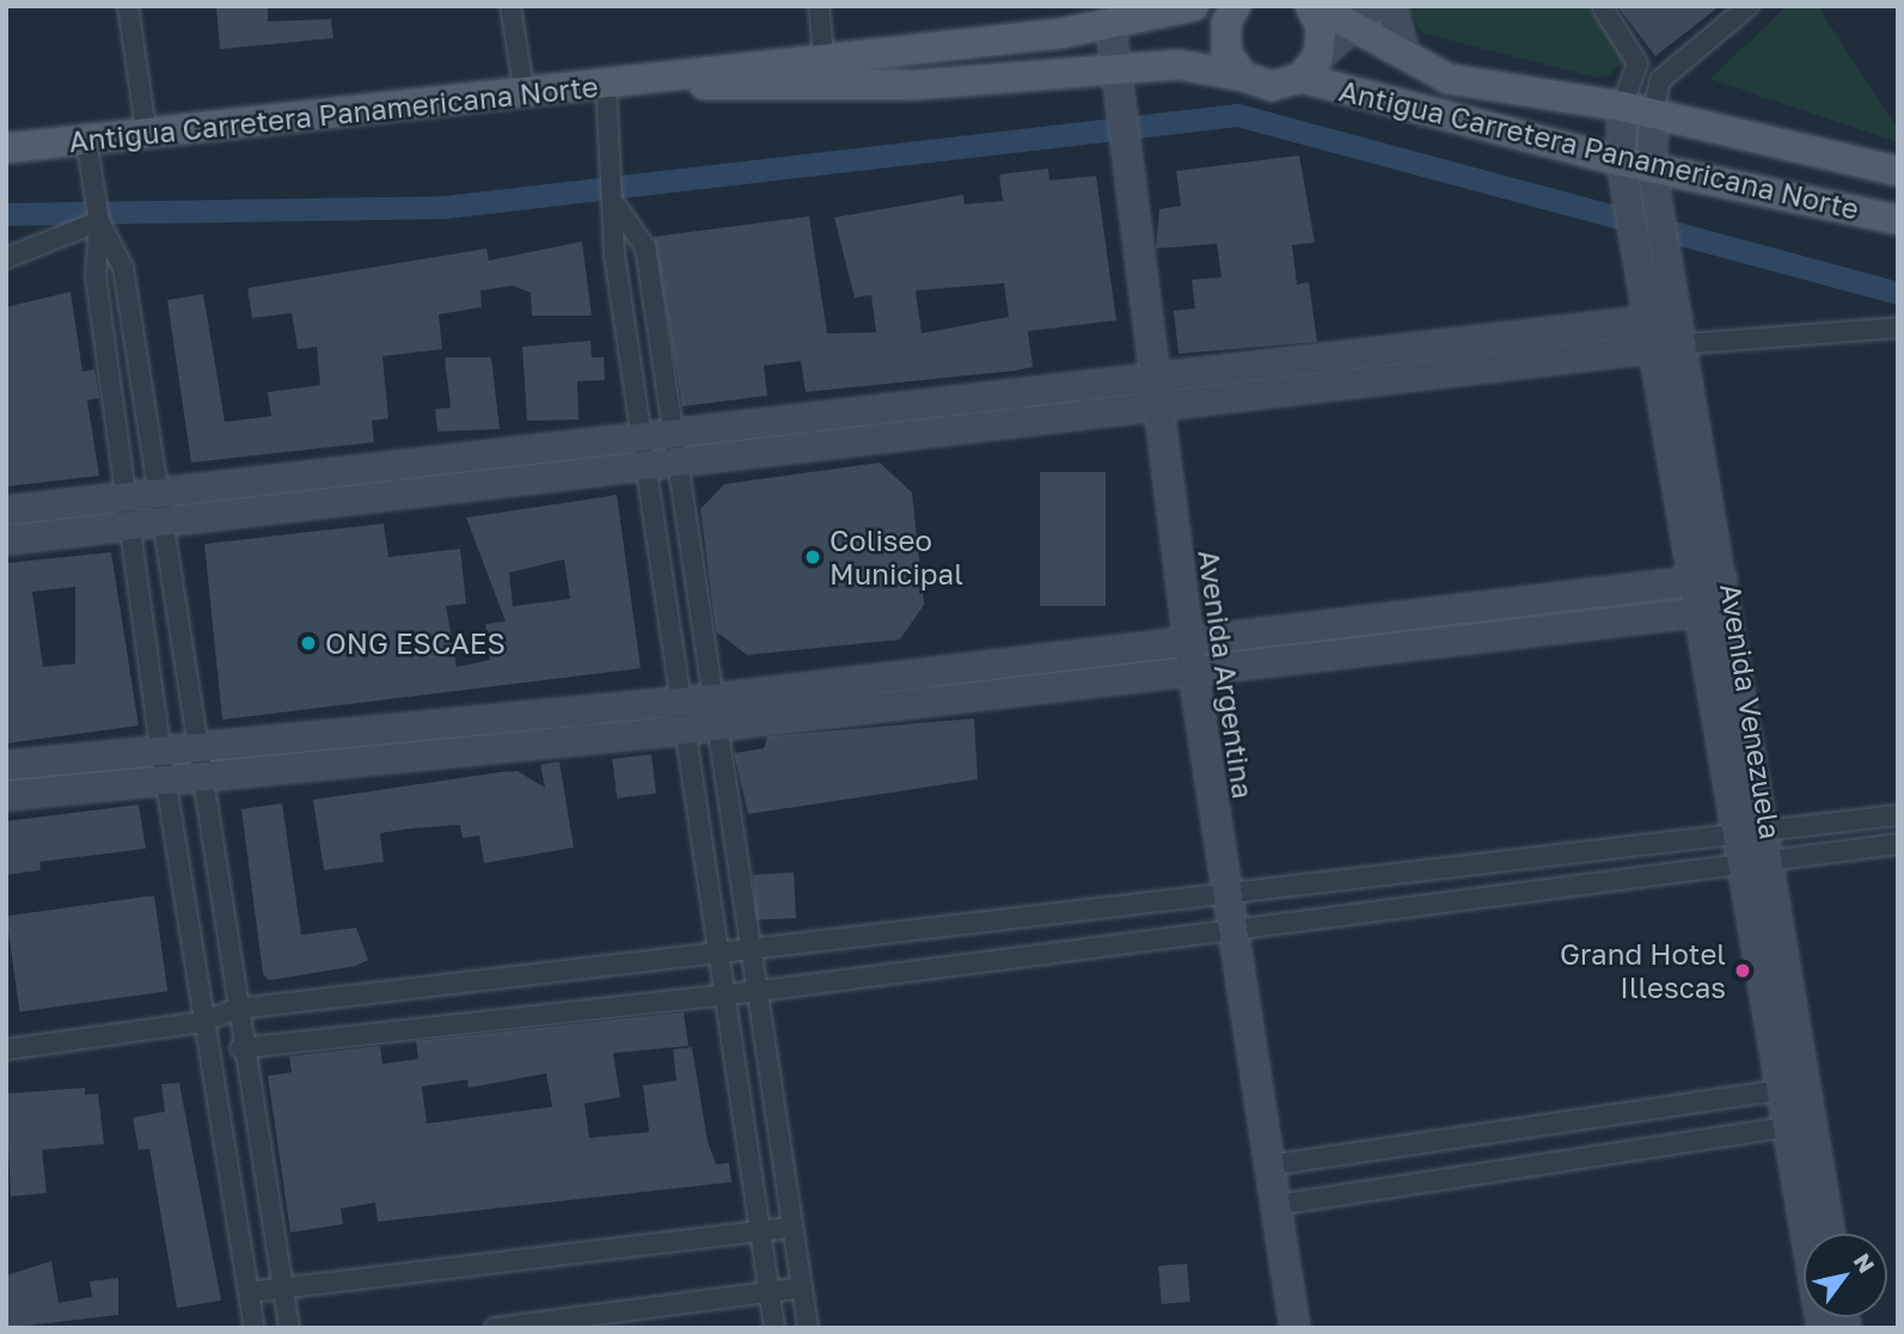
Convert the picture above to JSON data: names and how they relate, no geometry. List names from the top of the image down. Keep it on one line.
{"streets":{"main road":["Antigua Carretera Panamericana Norte"],"street":["Avenida Argentina","Avenida Venezuela"]},"crossings":[["Antigua Carretera Panamericana Norte","Avenida Argentina"],["Antigua Carretera Panamericana Norte","Avenida Venezuela"]],"places":["Coliseo Municipal","ONG ESCAES","Grand Hotel Illescas"],"north":"top right"}
